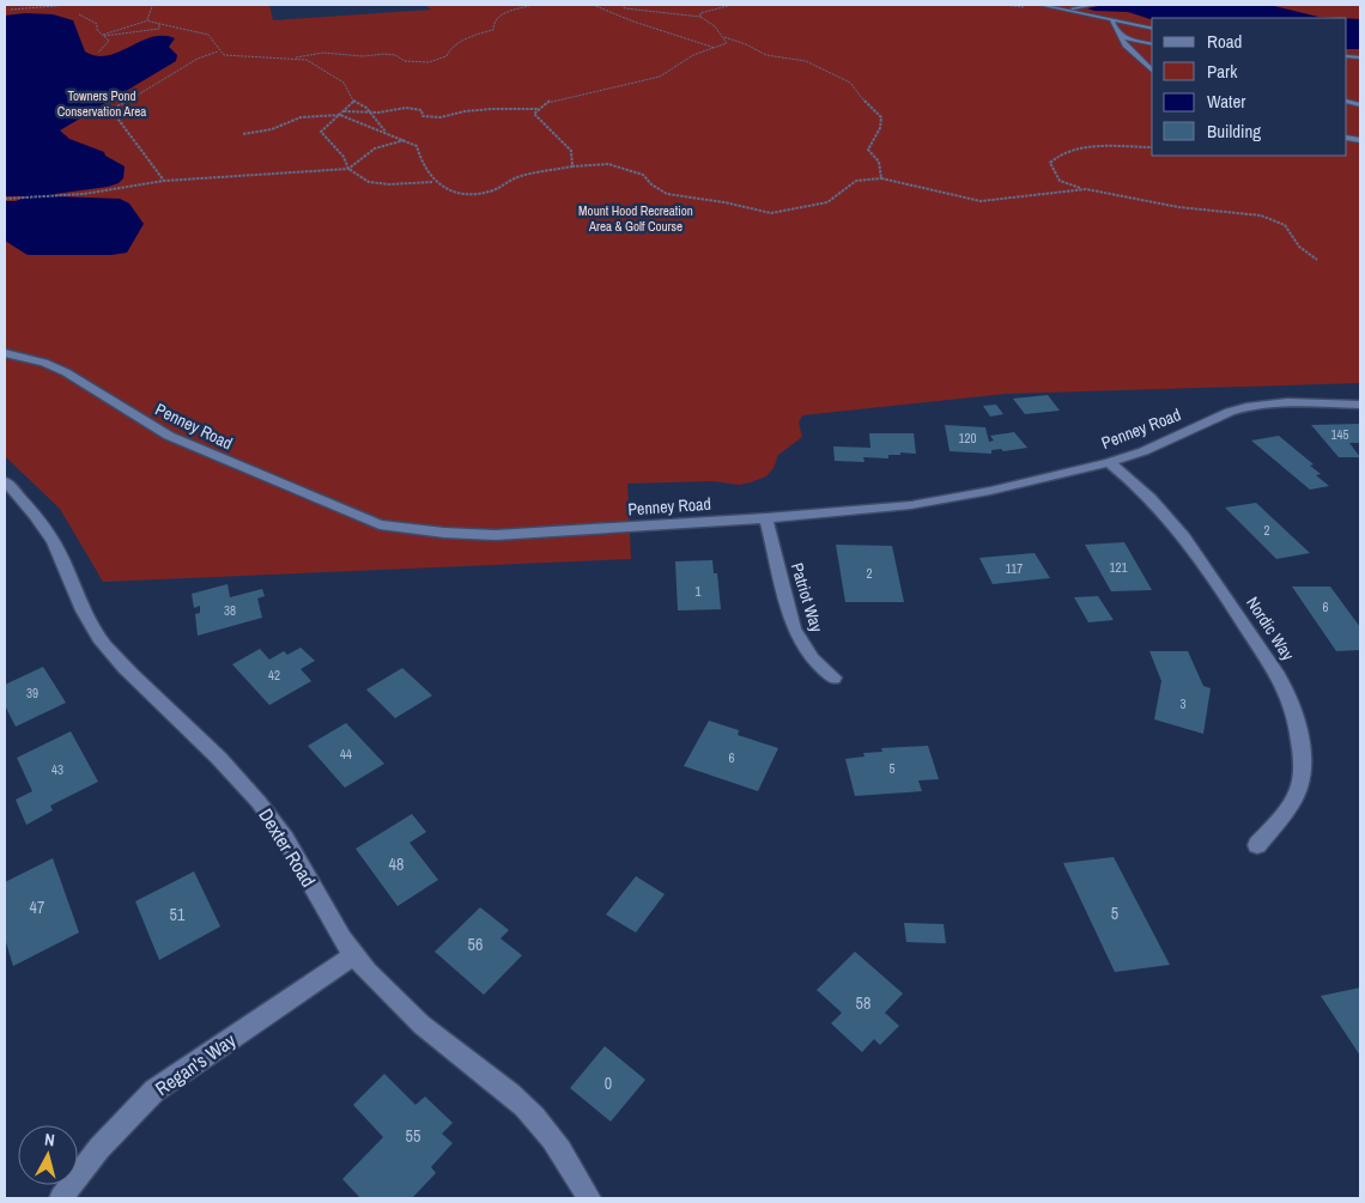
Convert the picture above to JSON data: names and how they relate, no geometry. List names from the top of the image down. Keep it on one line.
{"streets":{"street":["Penney Road","Patriot Way","Nordic Way","Dexter Road","Regan's Way"]},"crossings":[["Penney Road","Patriot Way"],["Penney Road","Nordic Way"],["Dexter Road","Regan's Way"]],"parks":["Towners Pond Conservation Area","Mount Hood Recreation Area & Golf Course"],"house_numbers":["145","120","2","121","117","2","1","6","38","42","39","3","44","6","5","43","48","47","5","51","56","58","0","55"],"legend":["Road","Park","Water","Building"],"north":"top"}
